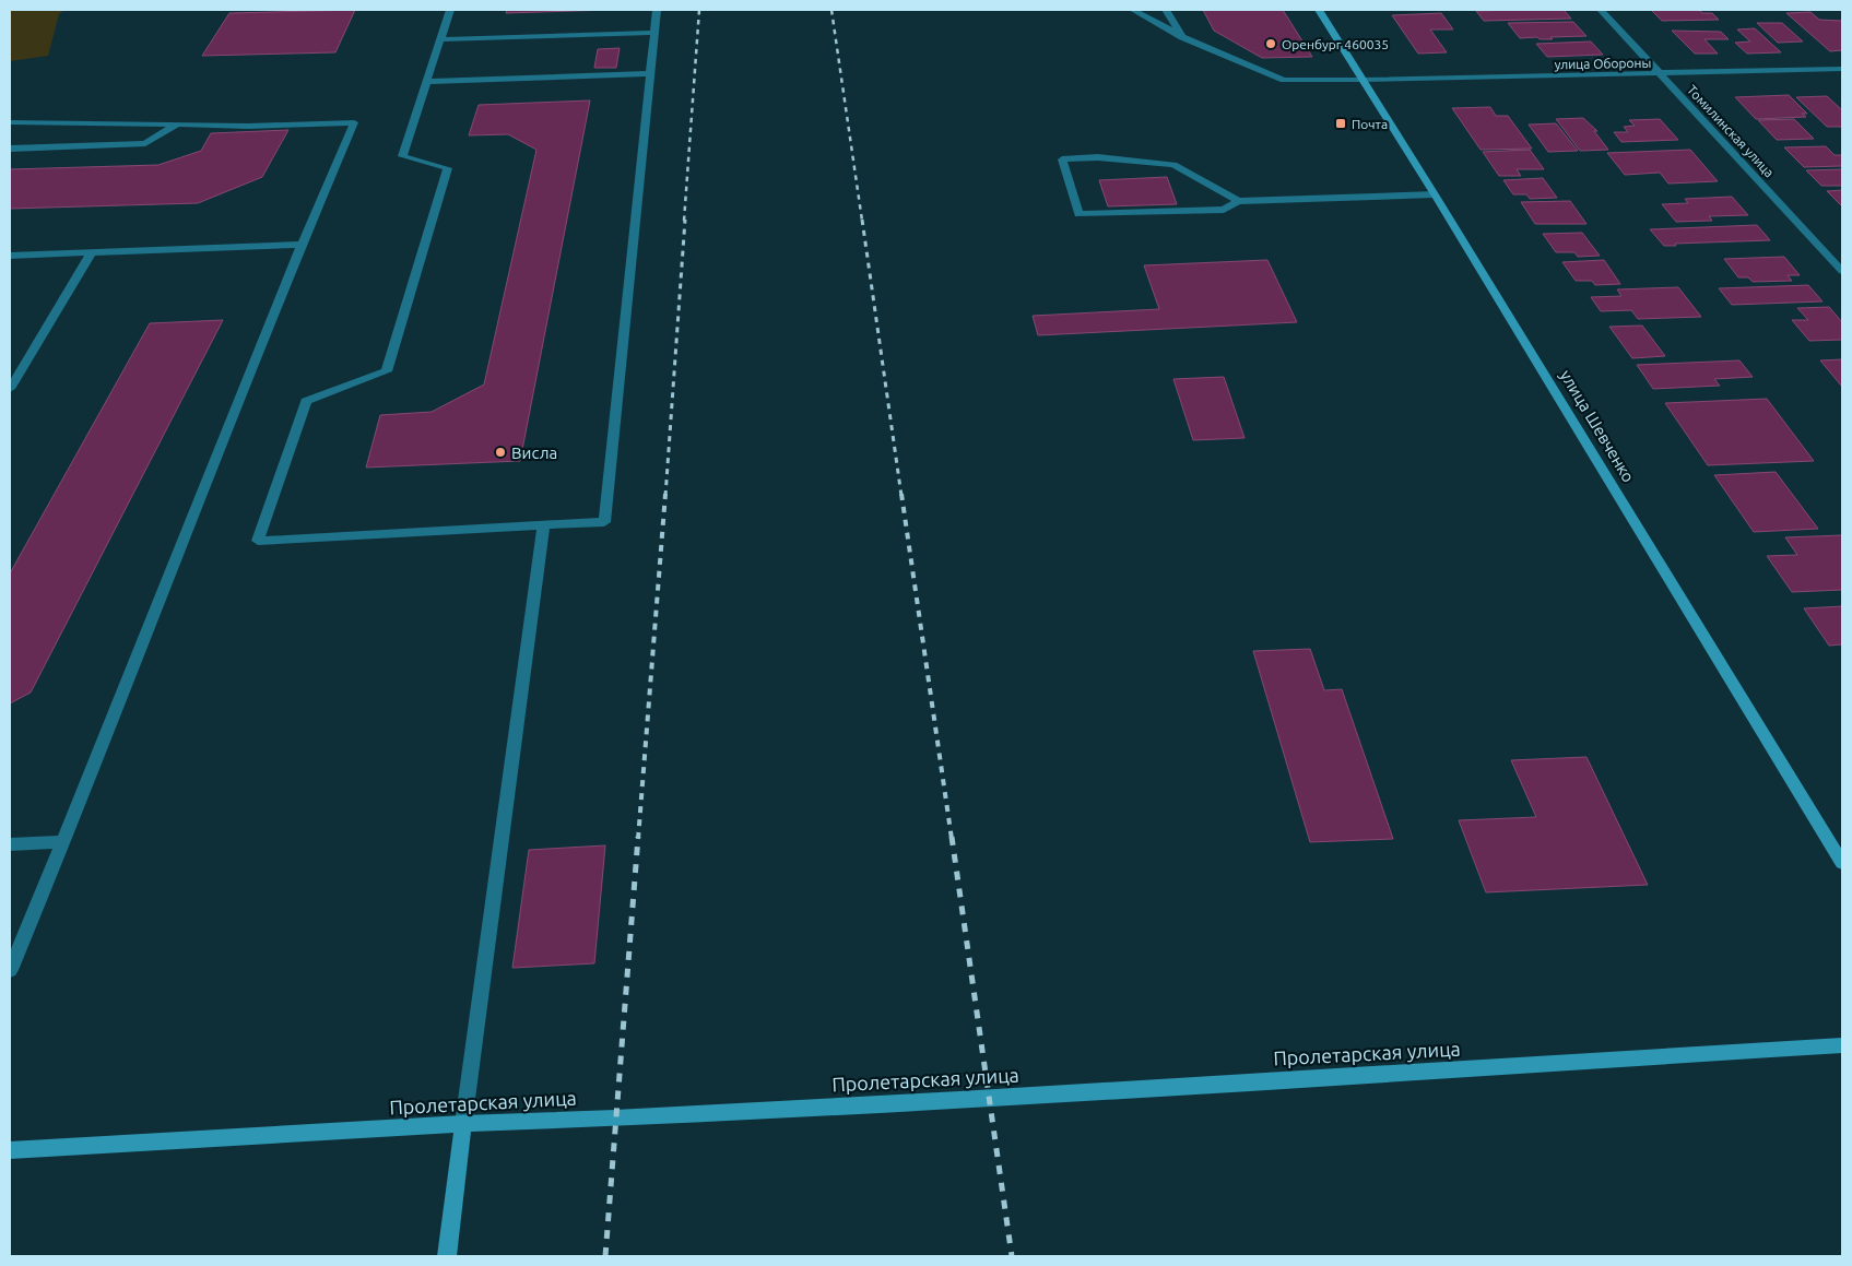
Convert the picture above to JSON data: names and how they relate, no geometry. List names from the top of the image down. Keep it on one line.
{"streets":{"main road":["улица Шевченко","Пролетарская улица"],"street":["улица Обороны","Томилинская улица"]},"crossings":[["улица Обороны","Томилинская улица"],["улица Обороны","улица Шевченко"]],"places":{"other":["Оренбург 460035","Висла"],"transit":["Почта"]}}
